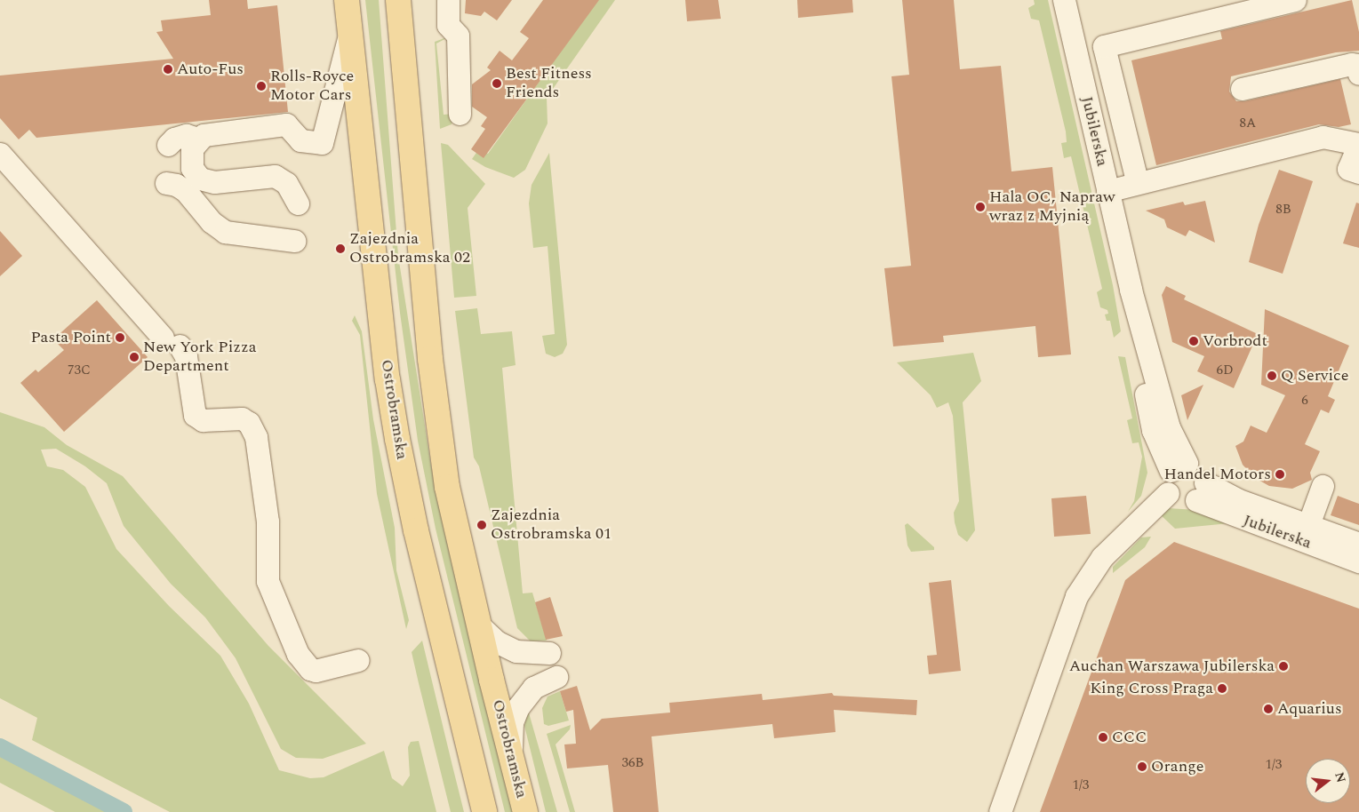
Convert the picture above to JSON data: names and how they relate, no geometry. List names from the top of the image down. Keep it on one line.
{"streets":{"main road":["Ostrobramska"],"street":["Jubilerska"]},"places":["Auto-Fus","Best Fitness Friends","Rolls-Royce Motor Cars","Hala OC, Napraw wraz z Myjnią","Zajezdnia Ostrobramska 02","Pasta Point","Vorbrodt","New York Pizza Department","Q Service","Handel Motors","Zajezdnia Ostrobramska 01","Auchan Warszawa Jubilerska","King Cross Praga","Aquarius","CCC","Orange"],"house_numbers":["8A","8B","73C","6D","6","36B","1/3","1/3"],"north":"right"}
